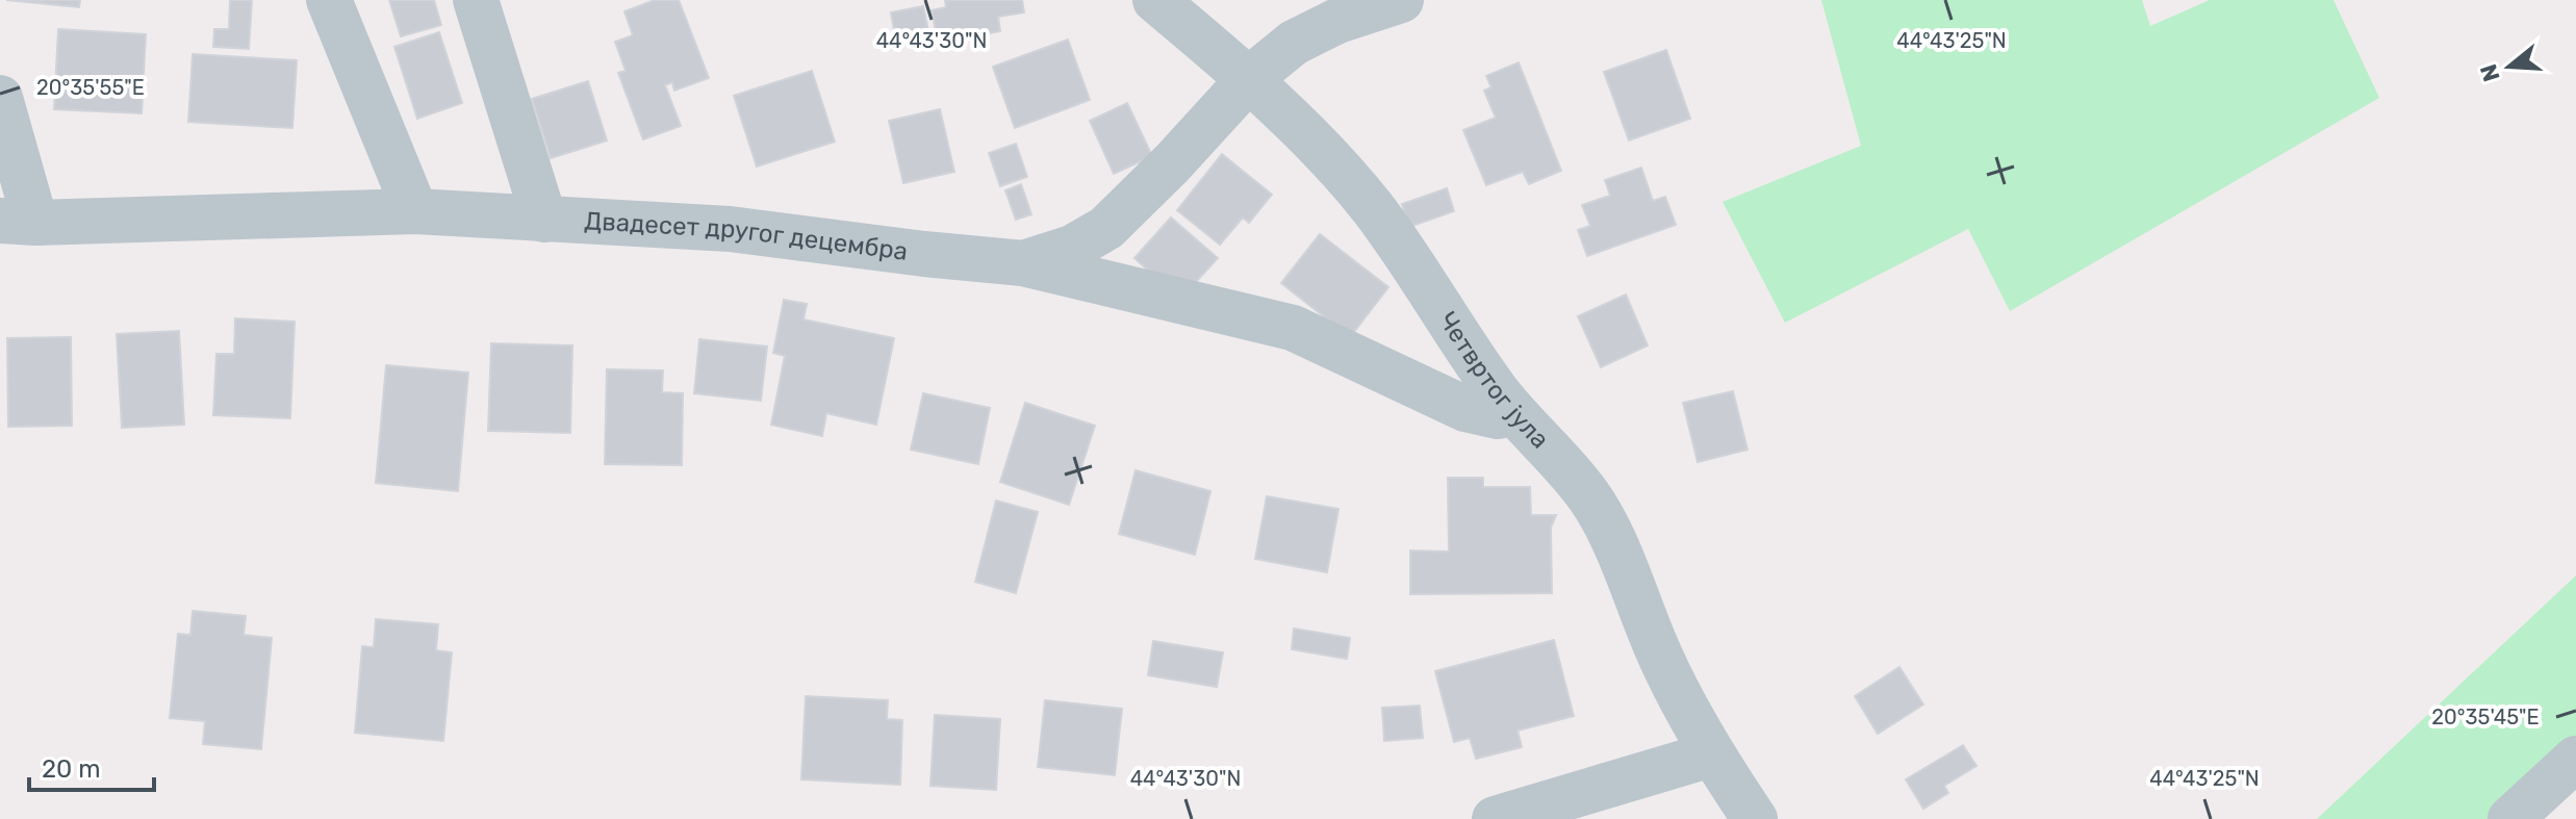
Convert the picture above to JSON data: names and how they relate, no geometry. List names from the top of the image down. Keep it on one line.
{"streets":{"street":["Двадесет другог децембра","Четвртог јула"]},"crossings":[["Двадесет другог децембра","Четвртог јула"]],"scale_bar":"20 m","north":"left","coordinates":["44°43'30\"N","44°43'25\"N","20°35'55\"E","20°35'45\"E"]}
